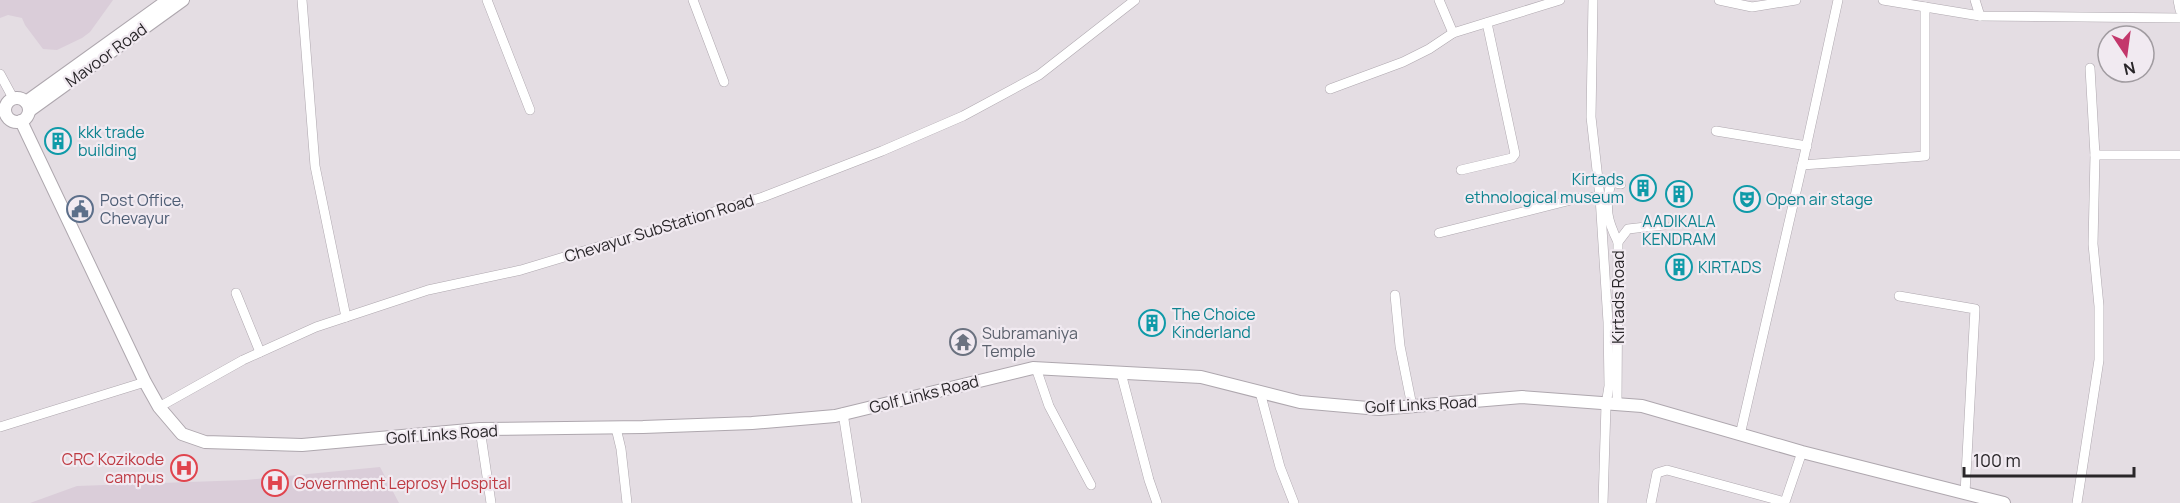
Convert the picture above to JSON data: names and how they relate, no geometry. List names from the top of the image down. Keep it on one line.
{"streets":{"main road":["Mavoor Road","Golf Links Road"],"street":["Chevayur SubStation Road","Kirtads Road"]},"crossings":[["Mavoor Road","Golf Links Road"],["Chevayur SubStation Road","Golf Links Road"],["Kirtads Road","Golf Links Road"]],"places":{"building":["kkk trade building","Kirtads ethnological museum","AADIKALA KENDRAM","KIRTADS","The Choice Kinderland"],"theatre":["Open air stage"],"public building":["Post Office, Chevayur"],"temple":["Subramaniya Temple"],"hospital":["CRC Kozikode campus","Government Leprosy Hospital"]},"scale_bar":"100 m","north":"bottom"}
